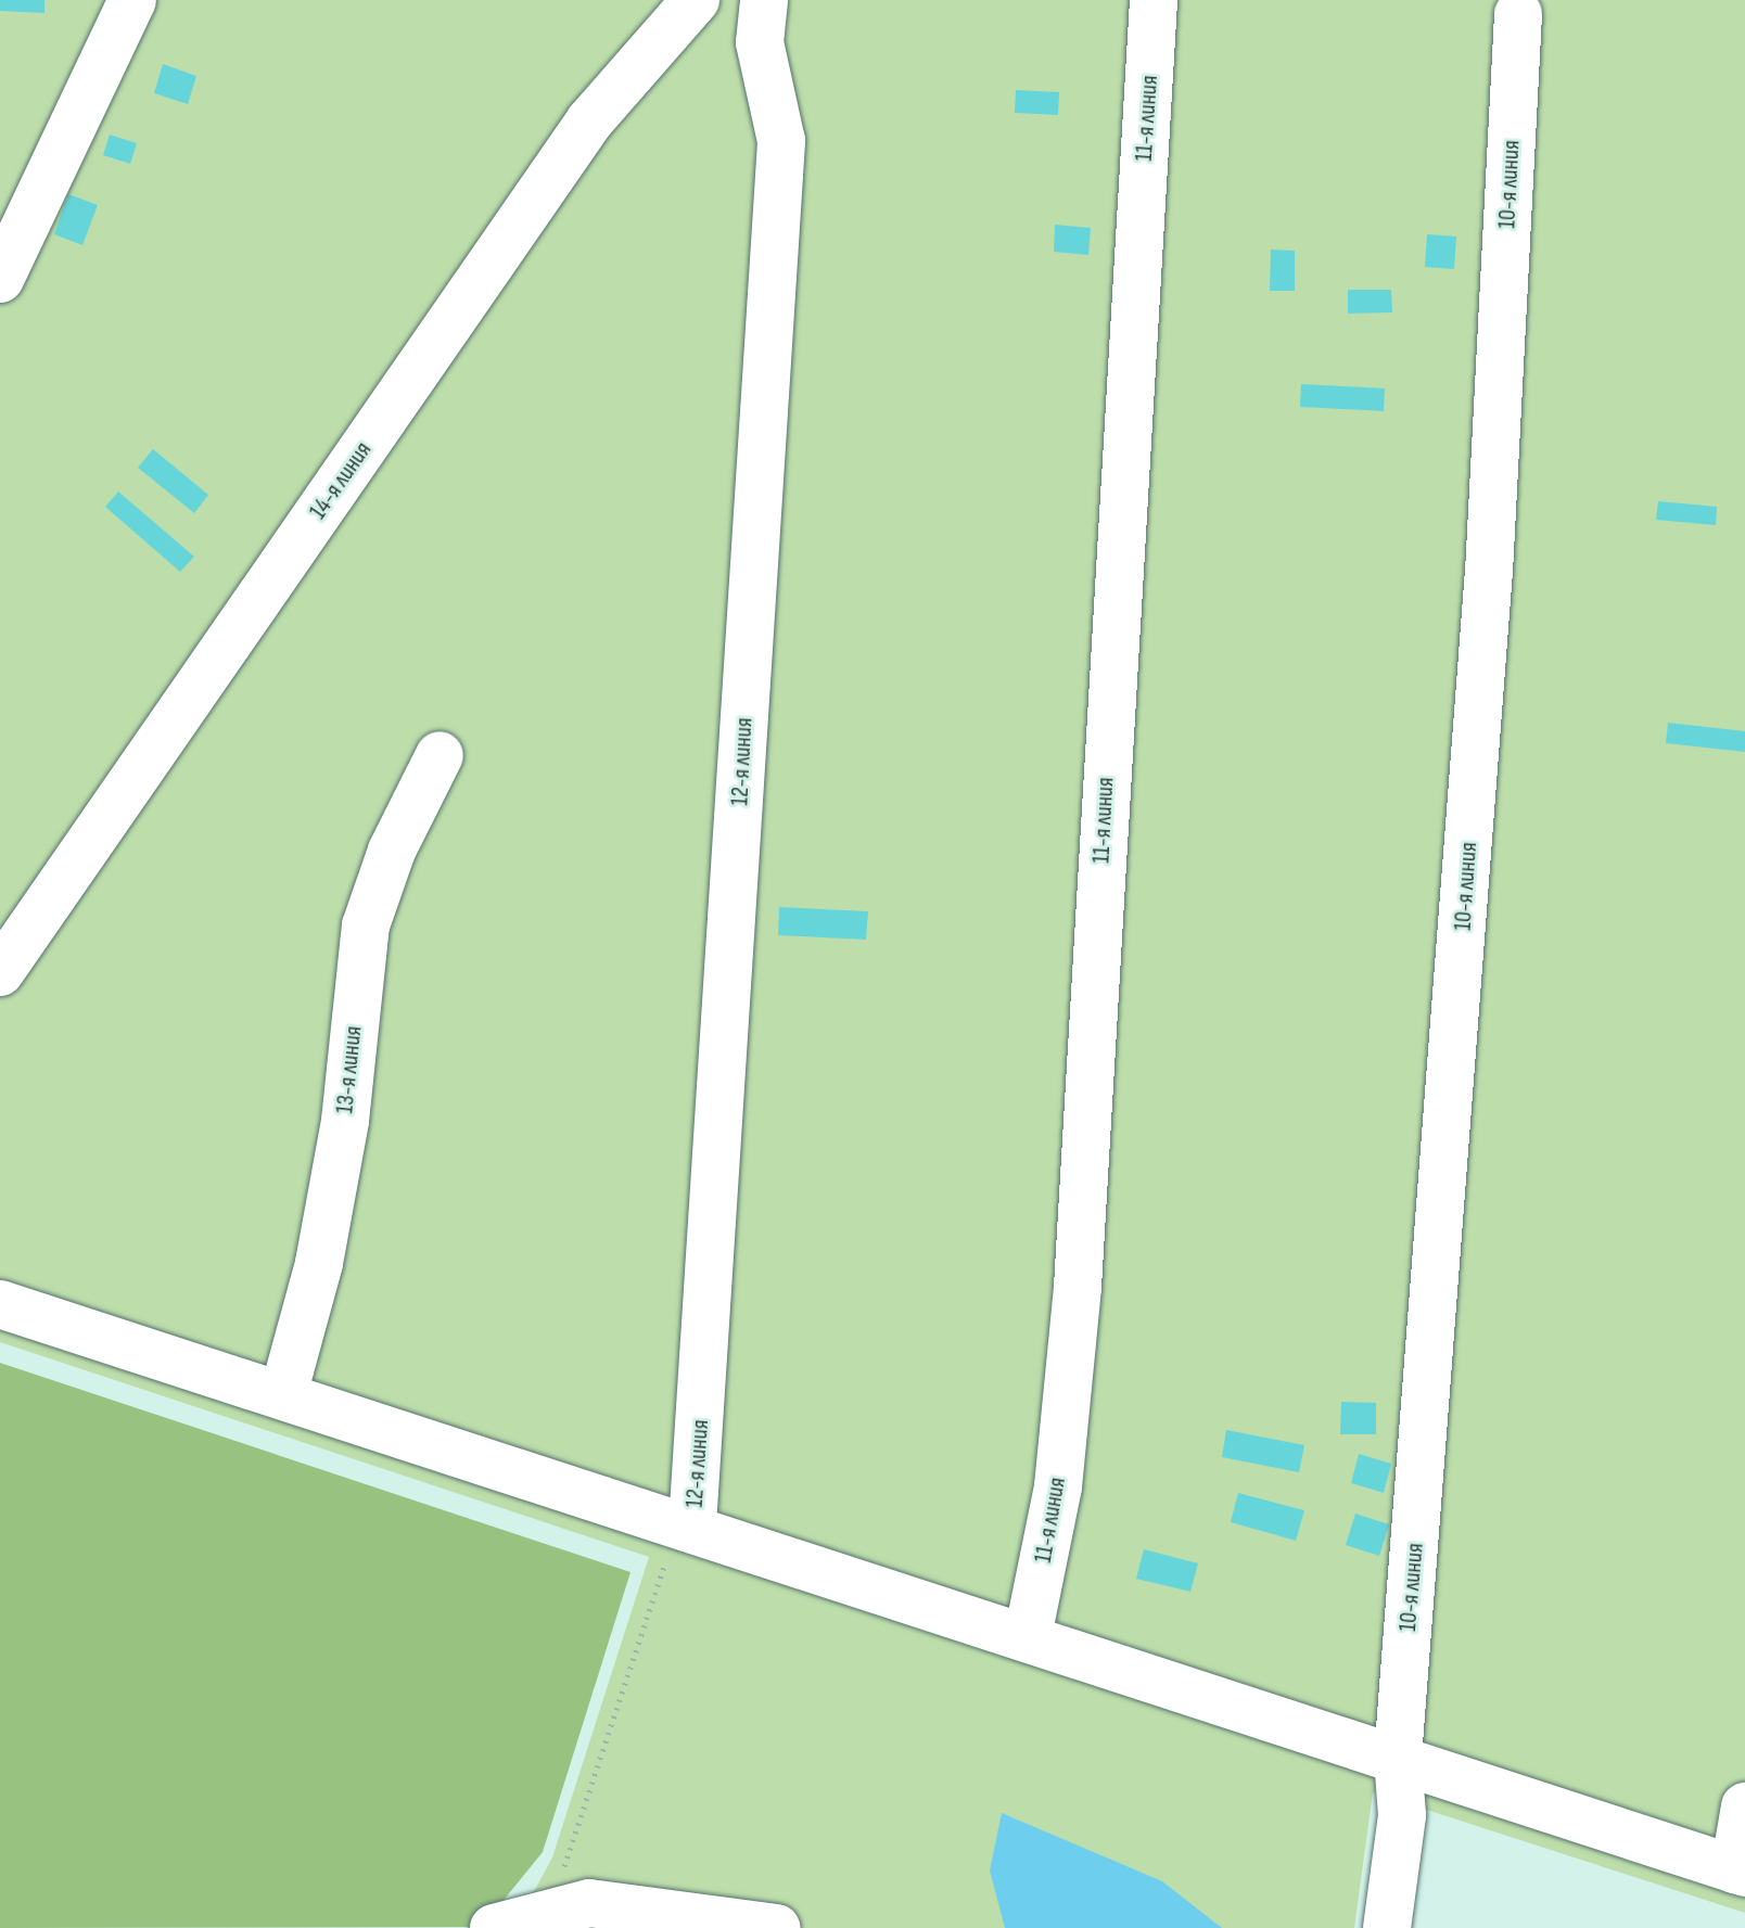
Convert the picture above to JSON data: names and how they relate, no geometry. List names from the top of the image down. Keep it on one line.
{"streets":{"street":["11-я линия","10-я линия","14-я линия","12-я линия","13-я линия"]}}
